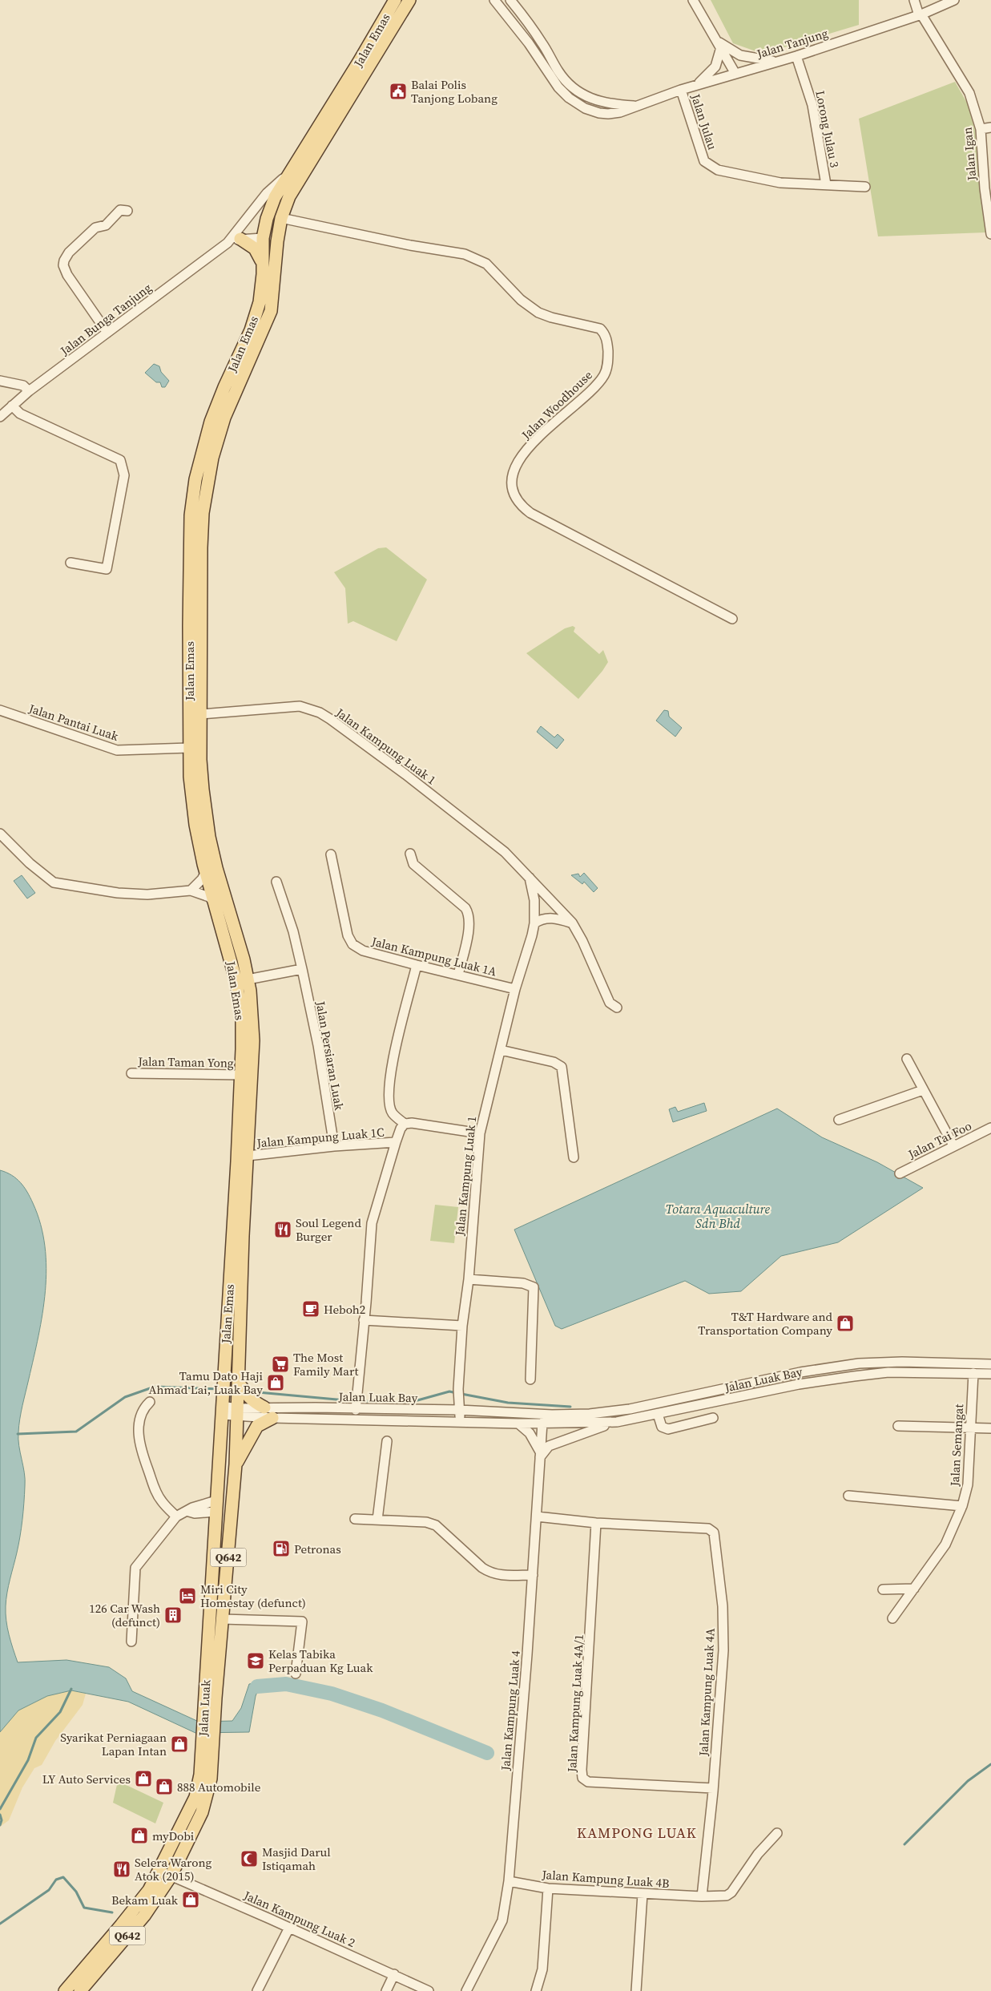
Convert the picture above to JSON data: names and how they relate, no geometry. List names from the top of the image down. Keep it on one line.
{"streets":{"main road":["Jalan Emas","Q642","Jalan Luak"],"street":["Jalan Tanjung","Jalan Julau","Lorong Julau 3","Jalan Igan","Jalan Bunga Tanjung","Jalan Woodhouse","Jalan Pantai Luak","Jalan Kampung Luak 1","Jalan Kampung Luak 1A","Jalan Persiaran Luak","Jalan Taman Yong","Jalan Kampung Luak 1C","Jalan Tai Foo","Jalan Luak Bay","Jalan Semangat","Jalan Kampung Luak 4A","Jalan Kampung Luak 4A/1","Jalan Kampung Luak 4","Jalan Kampung Luak 4B","Jalan Kampung Luak 2"]},"crossings":[["Jalan Emas","Jalan Woodhouse"],["Jalan Emas","Jalan Pantai Luak"],["Jalan Emas","Jalan Kampung Luak 1"],["Jalan Emas","Jalan Taman Yong"],["Jalan Emas","Jalan Kampung Luak 1C"],["Jalan Emas","Jalan Luak"],["Jalan Tanjung","Jalan Julau"],["Jalan Tanjung","Lorong Julau 3"],["Jalan Tanjung","Jalan Igan"],["Jalan Julau","Lorong Julau 3"],["Jalan Kampung Luak 1","Jalan Kampung Luak 1A"],["Jalan Kampung Luak 1","Jalan Luak Bay"],["Jalan Persiaran Luak","Jalan Kampung Luak 1C"],["Jalan Luak Bay","Jalan Semangat"],["Jalan Luak Bay","Jalan Luak"],["Jalan Luak Bay","Jalan Kampung Luak 4"],["Jalan Kampung Luak 4A","Jalan Kampung Luak 4A/1"],["Jalan Kampung Luak 4A","Jalan Kampung Luak 4"],["Jalan Kampung Luak 4A","Jalan Kampung Luak 4B"],["Jalan Luak","Jalan Kampung Luak 2"],["Jalan Kampung Luak 4","Jalan Kampung Luak 4B"]],"districts":["KAMPONG LUAK"],"water":["Totara Aquaculture Sdn Bhd"],"places":{"public building":["Balai Polis Tanjong Lobang"],"restaurant":["Soul Legend Burger","Selera Warong Atok (2015)"],"cafe":["Heboh2"],"shop":["T&T Hardware and Transportation Company","Tamu Dato Haji Ahmad Lai, Luak Bay","Syarikat Perniagaan Lapan Intan","LY Auto Services","888 Automobile","myDobi","Bekam Luak"],"supermarket":["The Most Family Mart"],"fuel station":["Petronas"],"hotel":["Miri City Homestay (defunct)"],"building":["126 Car Wash (defunct)"],"school or university":["Kelas Tabika Perpaduan Kg Luak"],"mosque":["Masjid Darul Istiqamah"]}}
